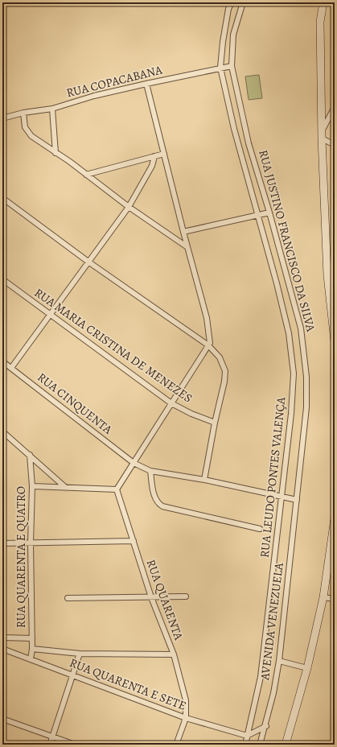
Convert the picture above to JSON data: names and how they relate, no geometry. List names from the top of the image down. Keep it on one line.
{"streets":{"main road":["RUA JUSTINO FRANCISCO DA SILVA"],"street":["RUA COPACABANA","RUA MARIA CRISTINA DE MENEZES","RUA CINQUENTA","RUA LEUDO PONTES VALENÇA","RUA QUARENTA E QUATRO","RUA QUARENTA","AVENIDA VENEZUELA","RUA QUARENTA E SETE"]},"crossings":[["RUA COPACABANA","RUA JUSTINO FRANCISCO DA SILVA"],["RUA COPACABANA","RUA LEUDO PONTES VALENÇA"],["RUA JUSTINO FRANCISCO DA SILVA","RUA CINQUENTA"],["RUA JUSTINO FRANCISCO DA SILVA","AVENIDA VENEZUELA"],["RUA CINQUENTA","RUA LEUDO PONTES VALENÇA"],["RUA CINQUENTA","AVENIDA VENEZUELA"],["RUA LEUDO PONTES VALENÇA","RUA QUARENTA E SETE"],["RUA QUARENTA E QUATRO","RUA QUARENTA E SETE"],["RUA QUARENTA","RUA QUARENTA E SETE"]]}
